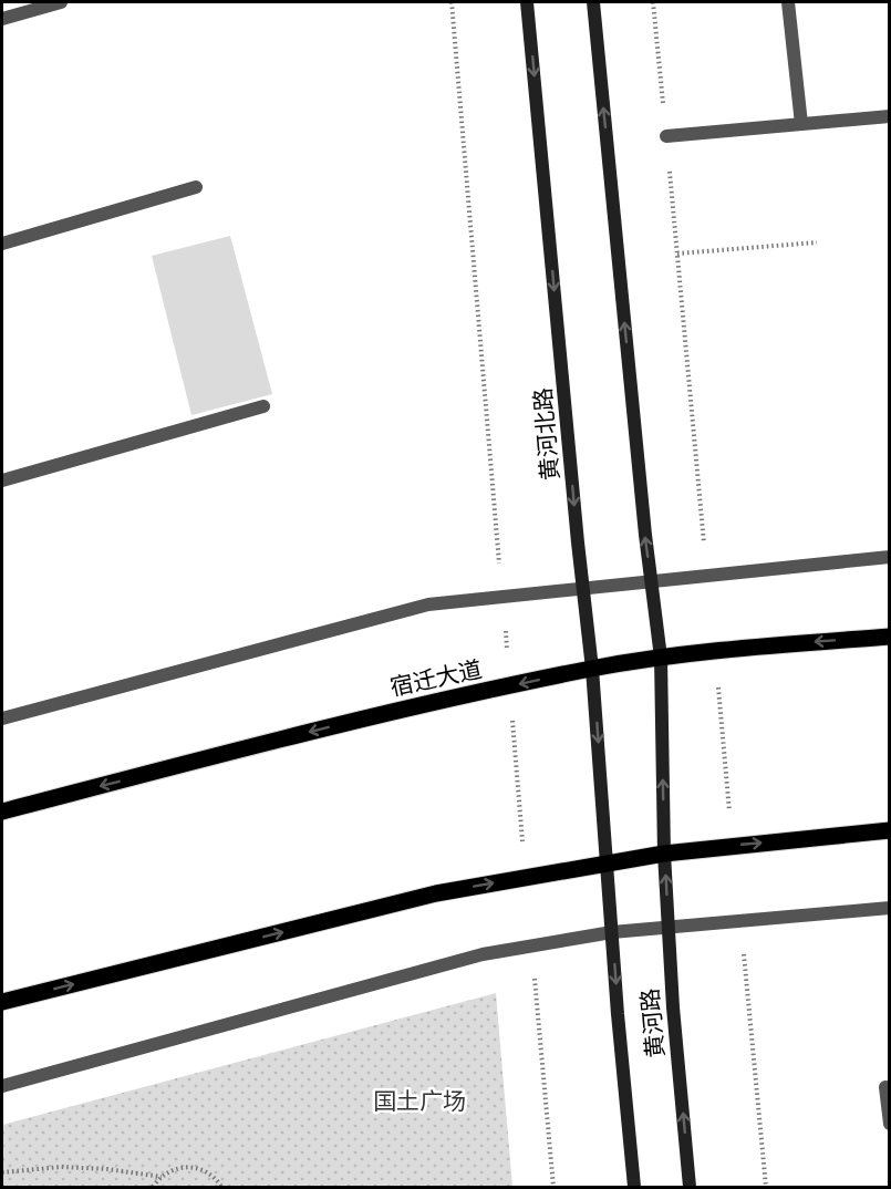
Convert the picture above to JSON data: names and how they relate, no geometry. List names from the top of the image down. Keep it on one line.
{"streets":{"main road":["黄河北路","宿迁大道","黄河路"]},"crossings":[["黄河北路","宿迁大道"],["黄河北路","黄河路"]],"one_way":["宿迁大道"],"parks":["国土广场"]}
